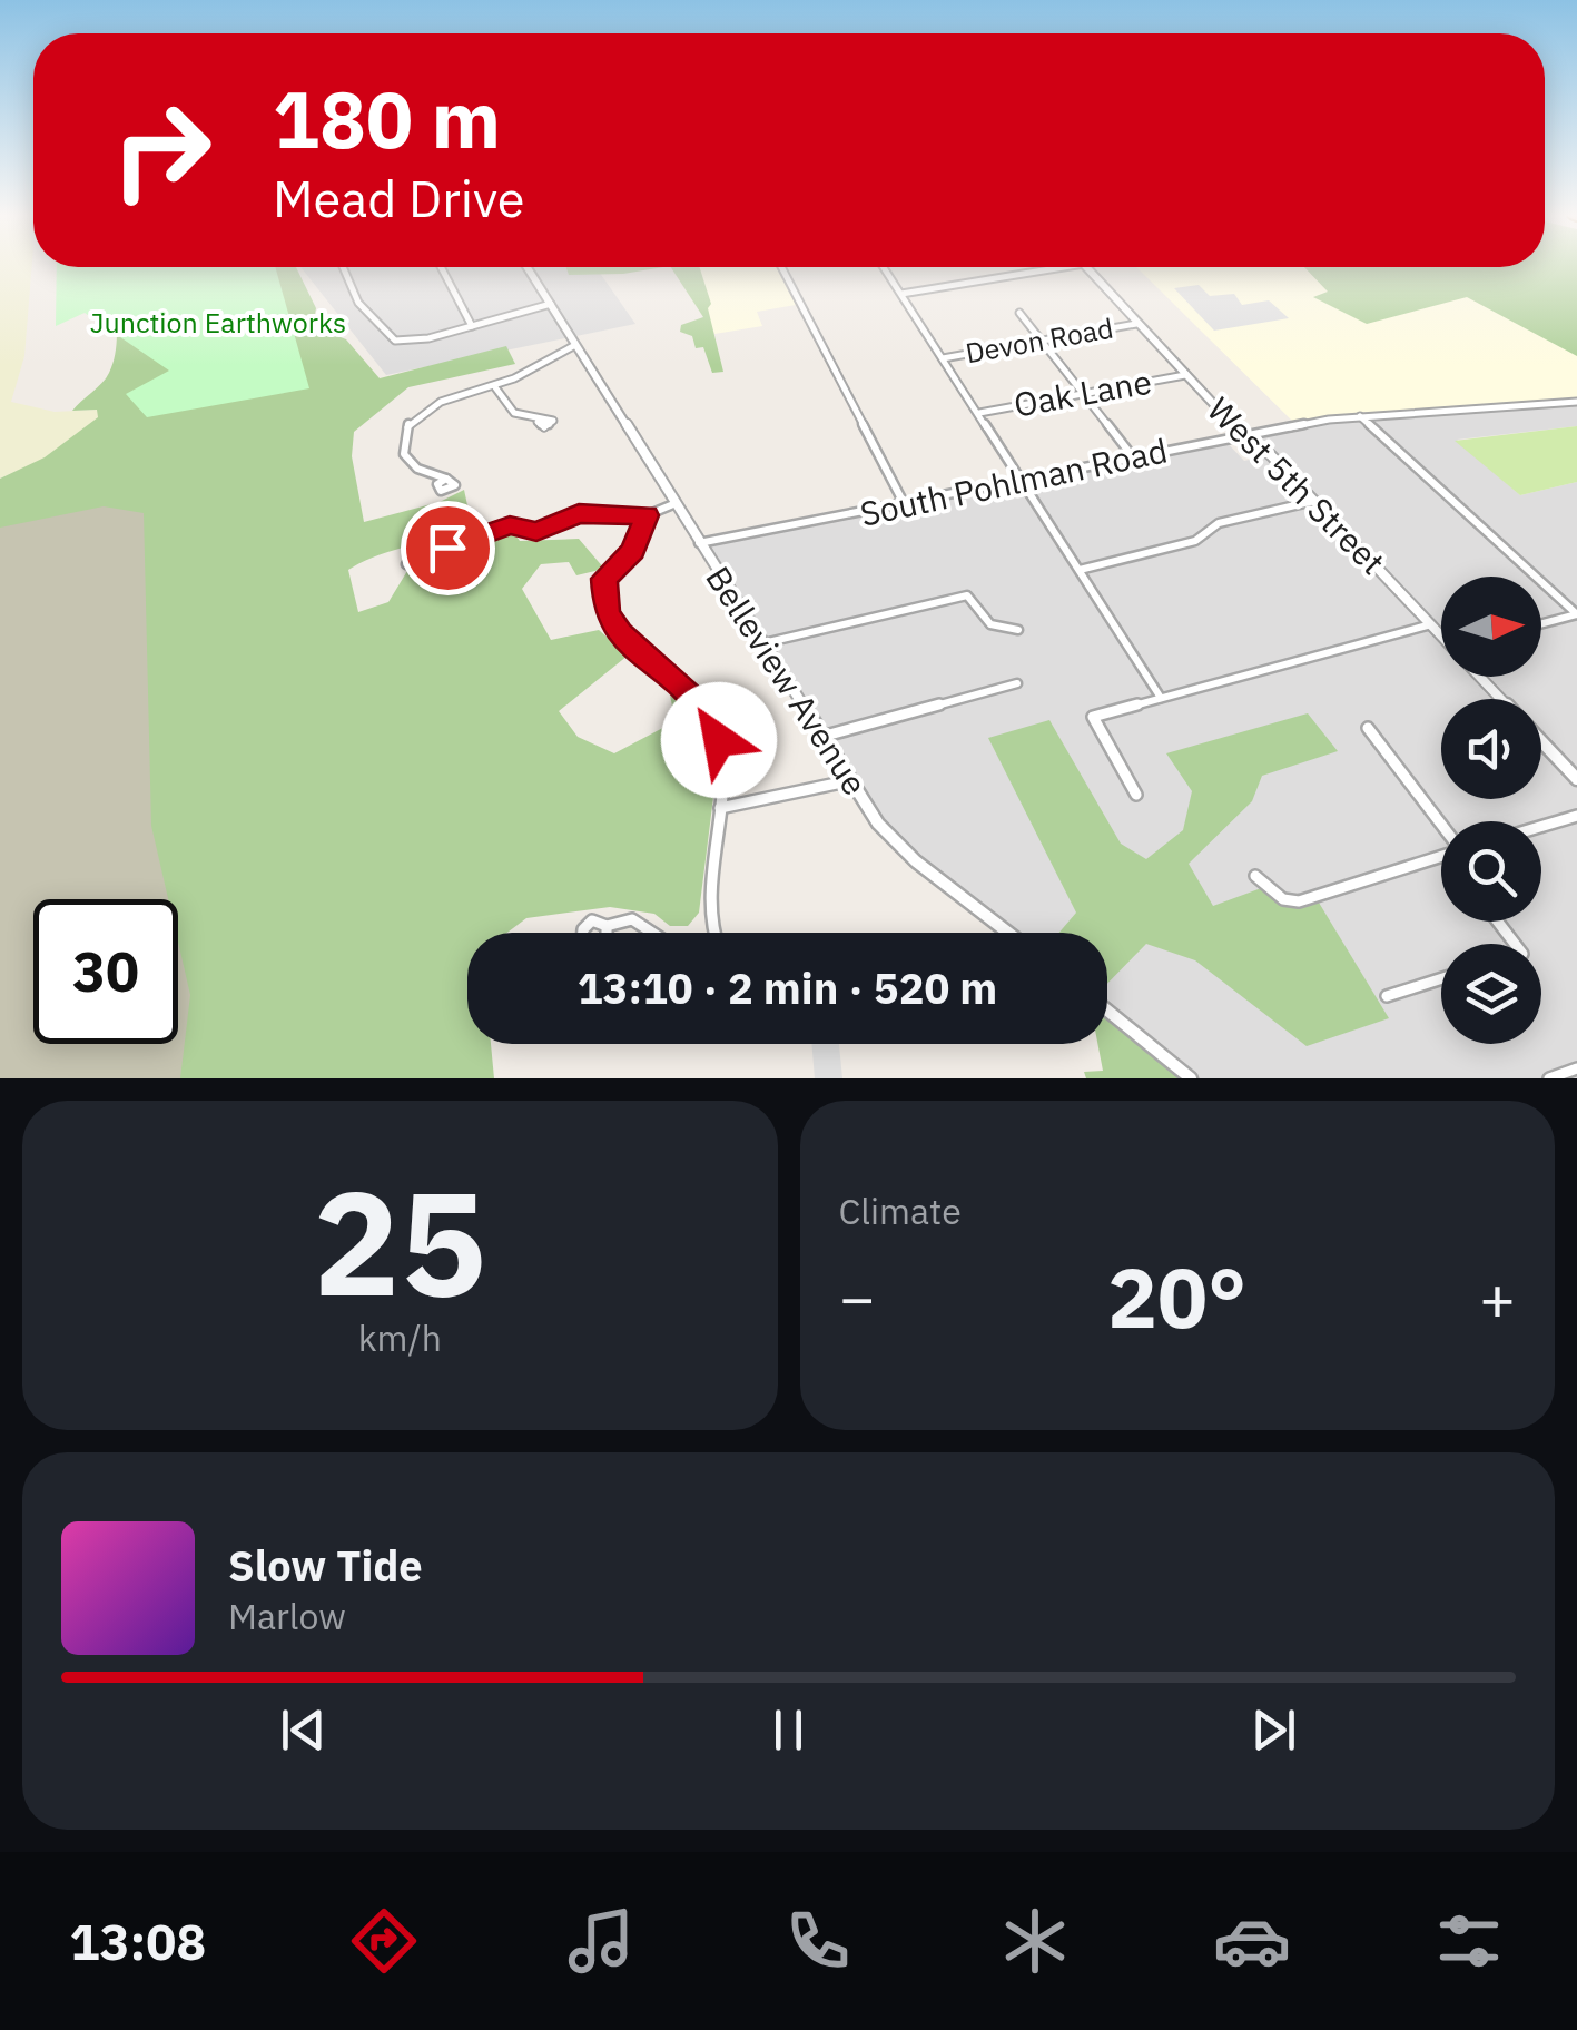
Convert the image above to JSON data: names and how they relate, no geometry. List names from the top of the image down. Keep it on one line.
{"streets":{"street":["Devon Road","Oak Lane","South Pohlman Road","West 5th Street","Belleview Avenue"]},"crossings":[["Devon Road","West 5th Street"],["Oak Lane","West 5th Street"],["South Pohlman Road","West 5th Street"],["South Pohlman Road","Belleview Avenue"]],"parks":["Junction Earthworks"],"north":"right","page":{"turn":["180 m","Mead Drive"],"limit":"30","trip":"13:10 · 2 min · 520 m","tile":[["25","km/h"],"Climate"],"heat":["−","20°","+"],"song":["Slow Tide","Marlow"],"tabs":"13:08"}}
